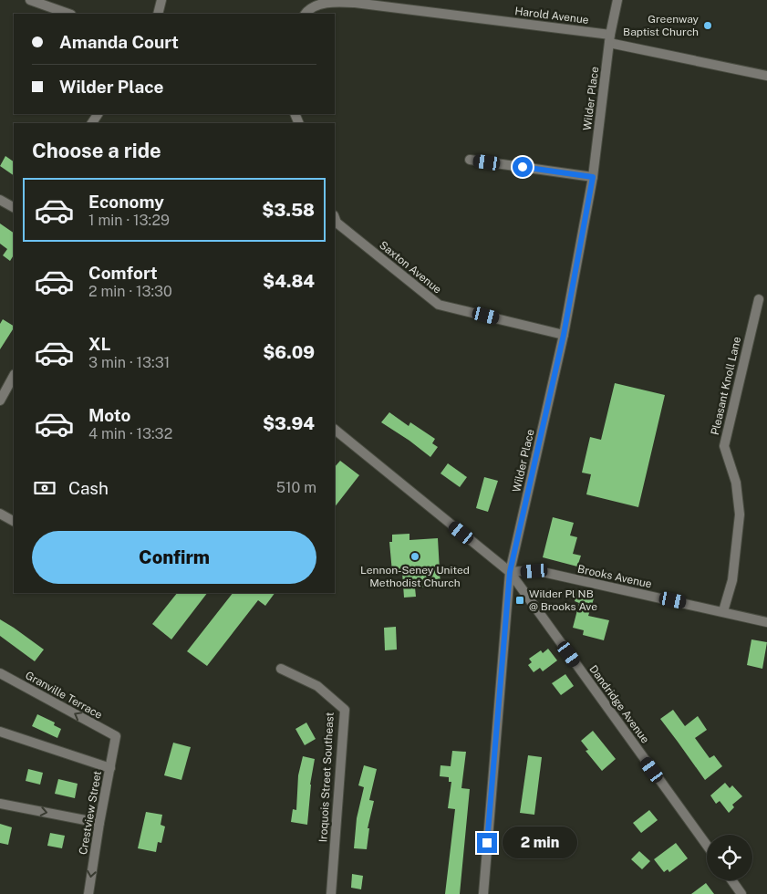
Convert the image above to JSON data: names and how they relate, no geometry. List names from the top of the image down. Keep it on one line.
{"streets":{"street":["Harold Avenue","Wilder Place","Saxton Avenue","Pleasant Knoll Lane","Brooks Avenue","Granville Terrace","Dandridge Avenue","Iroquois Street Southeast","Crestview Street"]},"crossings":[["Harold Avenue","Wilder Place"],["Wilder Place","Saxton Avenue"],["Wilder Place","Brooks Avenue"],["Wilder Place","Dandridge Avenue"],["Pleasant Knoll Lane","Brooks Avenue"],["Brooks Avenue","Dandridge Avenue"],["Granville Terrace","Crestview Street"]],"one_way":["Crestview Street"],"places":{"other":["Greenway Baptist Church","Lennon-Seney United Methodist Church"],"transit":["Wilder Pl NB @ Brooks Ave"]},"page":{"banner":["Amanda Court","Wilder Place"],"heading":"Choose a ride","list":[{"name":"Economy","note":"1 min · 13:29","value":"$3.58"},{"name":"Comfort","note":"2 min · 13:30","value":"$4.84"},{"name":"XL","note":"3 min · 13:31","value":"$6.09"},{"name":"Moto","note":"4 min · 13:32","value":"$3.94"}],"pay":["Cash","510 m"],"buttons":"Confirm","bubble":"2 min"}}
